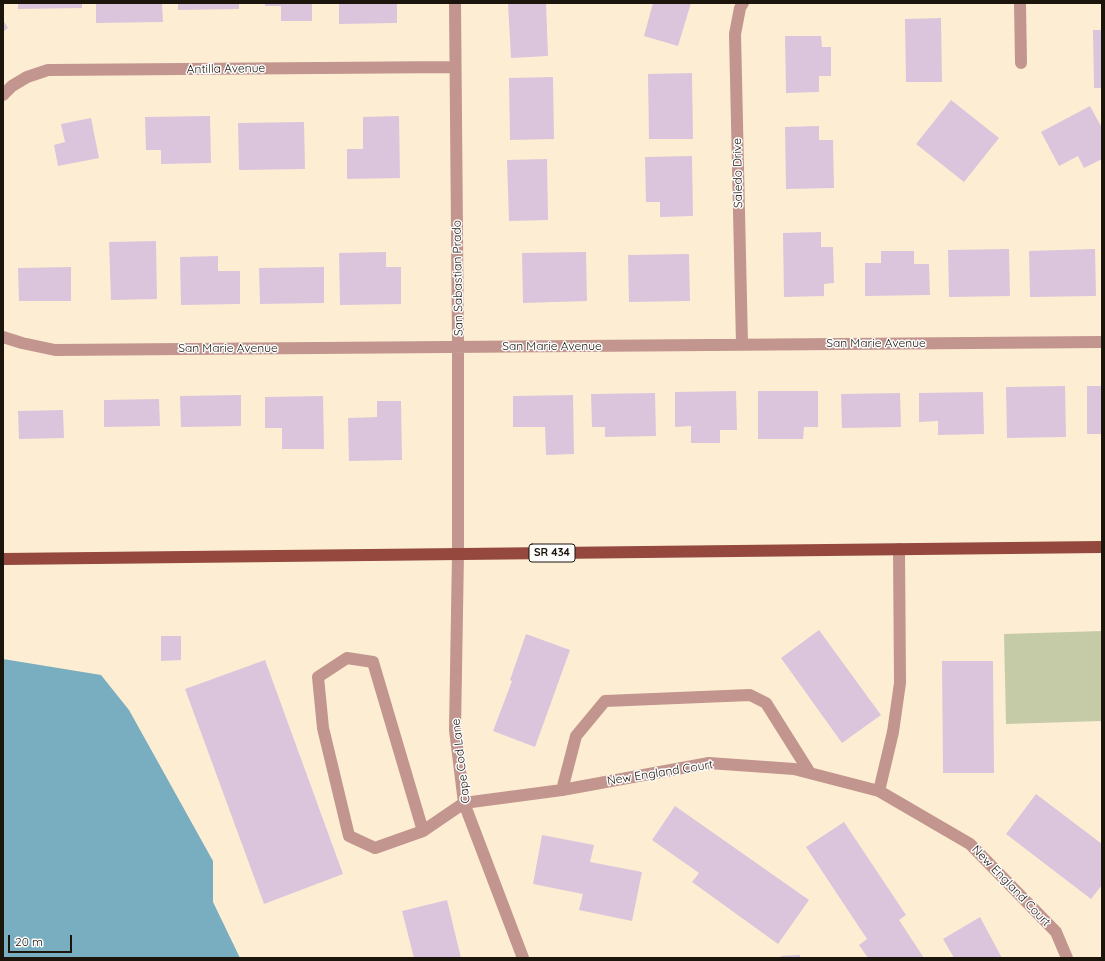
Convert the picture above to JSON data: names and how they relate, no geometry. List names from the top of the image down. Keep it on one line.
{"streets":{"main road":["SR 434"],"street":["Antilla Avenue","Saledo Drive","San Sabastian Prado","San Marie Avenue","Cape Cod Lane","New England Court"]},"crossings":[["Antilla Avenue","San Sabastian Prado"],["Saledo Drive","San Marie Avenue"],["San Sabastian Prado","San Marie Avenue"],["San Sabastian Prado","SR 434"],["San Sabastian Prado","Cape Cod Lane"],["SR 434","Cape Cod Lane"],["Cape Cod Lane","New England Court"]],"scale_bar":"20 m"}
